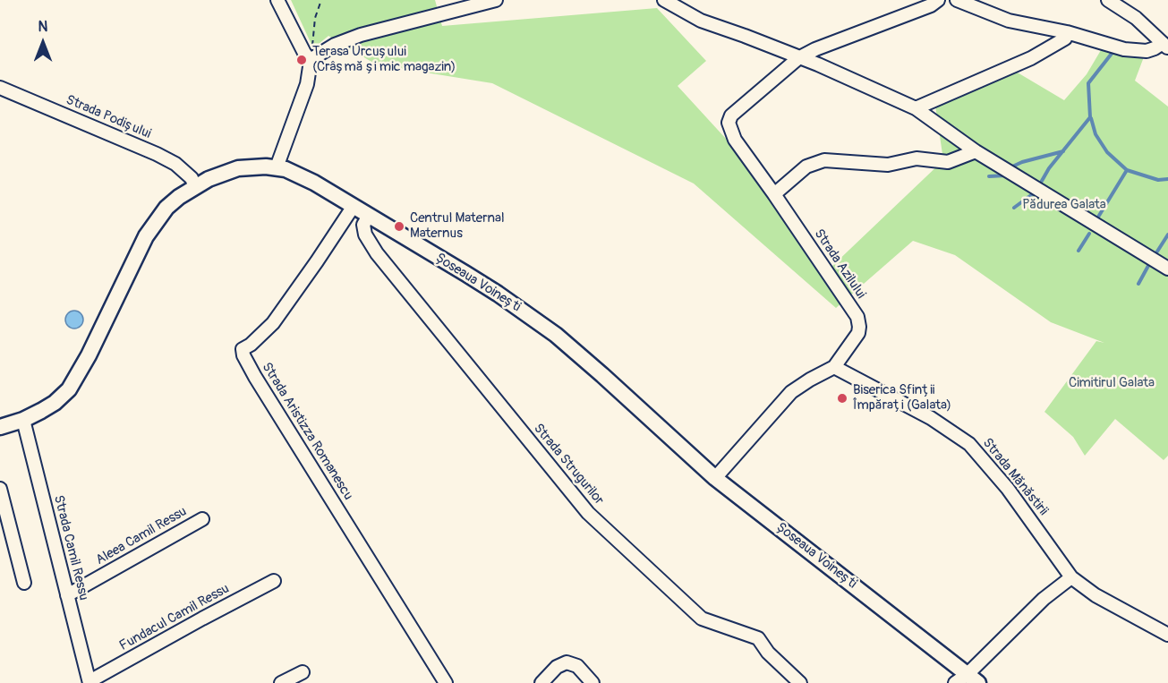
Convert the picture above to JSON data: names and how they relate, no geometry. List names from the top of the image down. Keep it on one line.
{"streets":{"main road":["Șoseaua Voinești"],"street":["Strada Podișului","Strada Azilului","Strada Aristizza Romanescu","Strada Strugurilor","Strada Mănăstirii","Aleea Camil Ressu","Strada Camil Ressu","Fundacul Camil Ressu"]},"crossings":[["Strada Podișului","Șoseaua Voinești"],["Strada Azilului","Șoseaua Voinești"],["Strada Azilului","Strada Mănăstirii"],["Șoseaua Voinești","Strada Aristizza Romanescu"],["Șoseaua Voinești","Strada Strugurilor"],["Șoseaua Voinești","Strada Camil Ressu"],["Aleea Camil Ressu","Strada Camil Ressu"],["Strada Camil Ressu","Fundacul Camil Ressu"]],"parks":["Pădurea Galata","Cimitirul Galata"],"places":["Terasa Urcușului (Crâșmă și mic magazin)","Centrul Maternal Maternus","Biserica Sfinții Împărați (Galata)"],"north":"top"}
